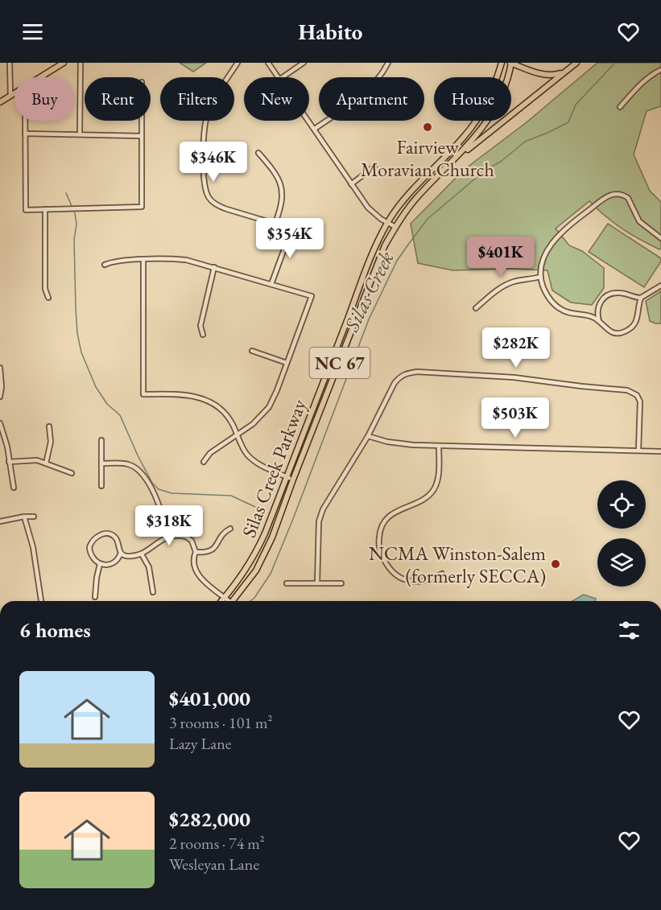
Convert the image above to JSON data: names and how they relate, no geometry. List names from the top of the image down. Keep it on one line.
{"streets":{"main road":["NC 67","Silas Creek Parkway"]},"crossings":[["NC 67","Silas Creek Parkway"]],"water":["Silas Creek"],"places":["Fairview Moravian Church","NCMA Winston-Salem (formerly SECCA)"],"page":{"header":"Habito","chip":["Buy","Rent","Filters","New","Apartment","House"],"price":["$346K","$354K","$401K","$282K","$503K","$318K"],"heading":"6 homes","list":[{"name":"$401,000","note":"3 rooms · 101 m² · Lazy Lane"},{"name":"$282,000","note":"2 rooms · 74 m² · Wesleyan Lane"}]}}
